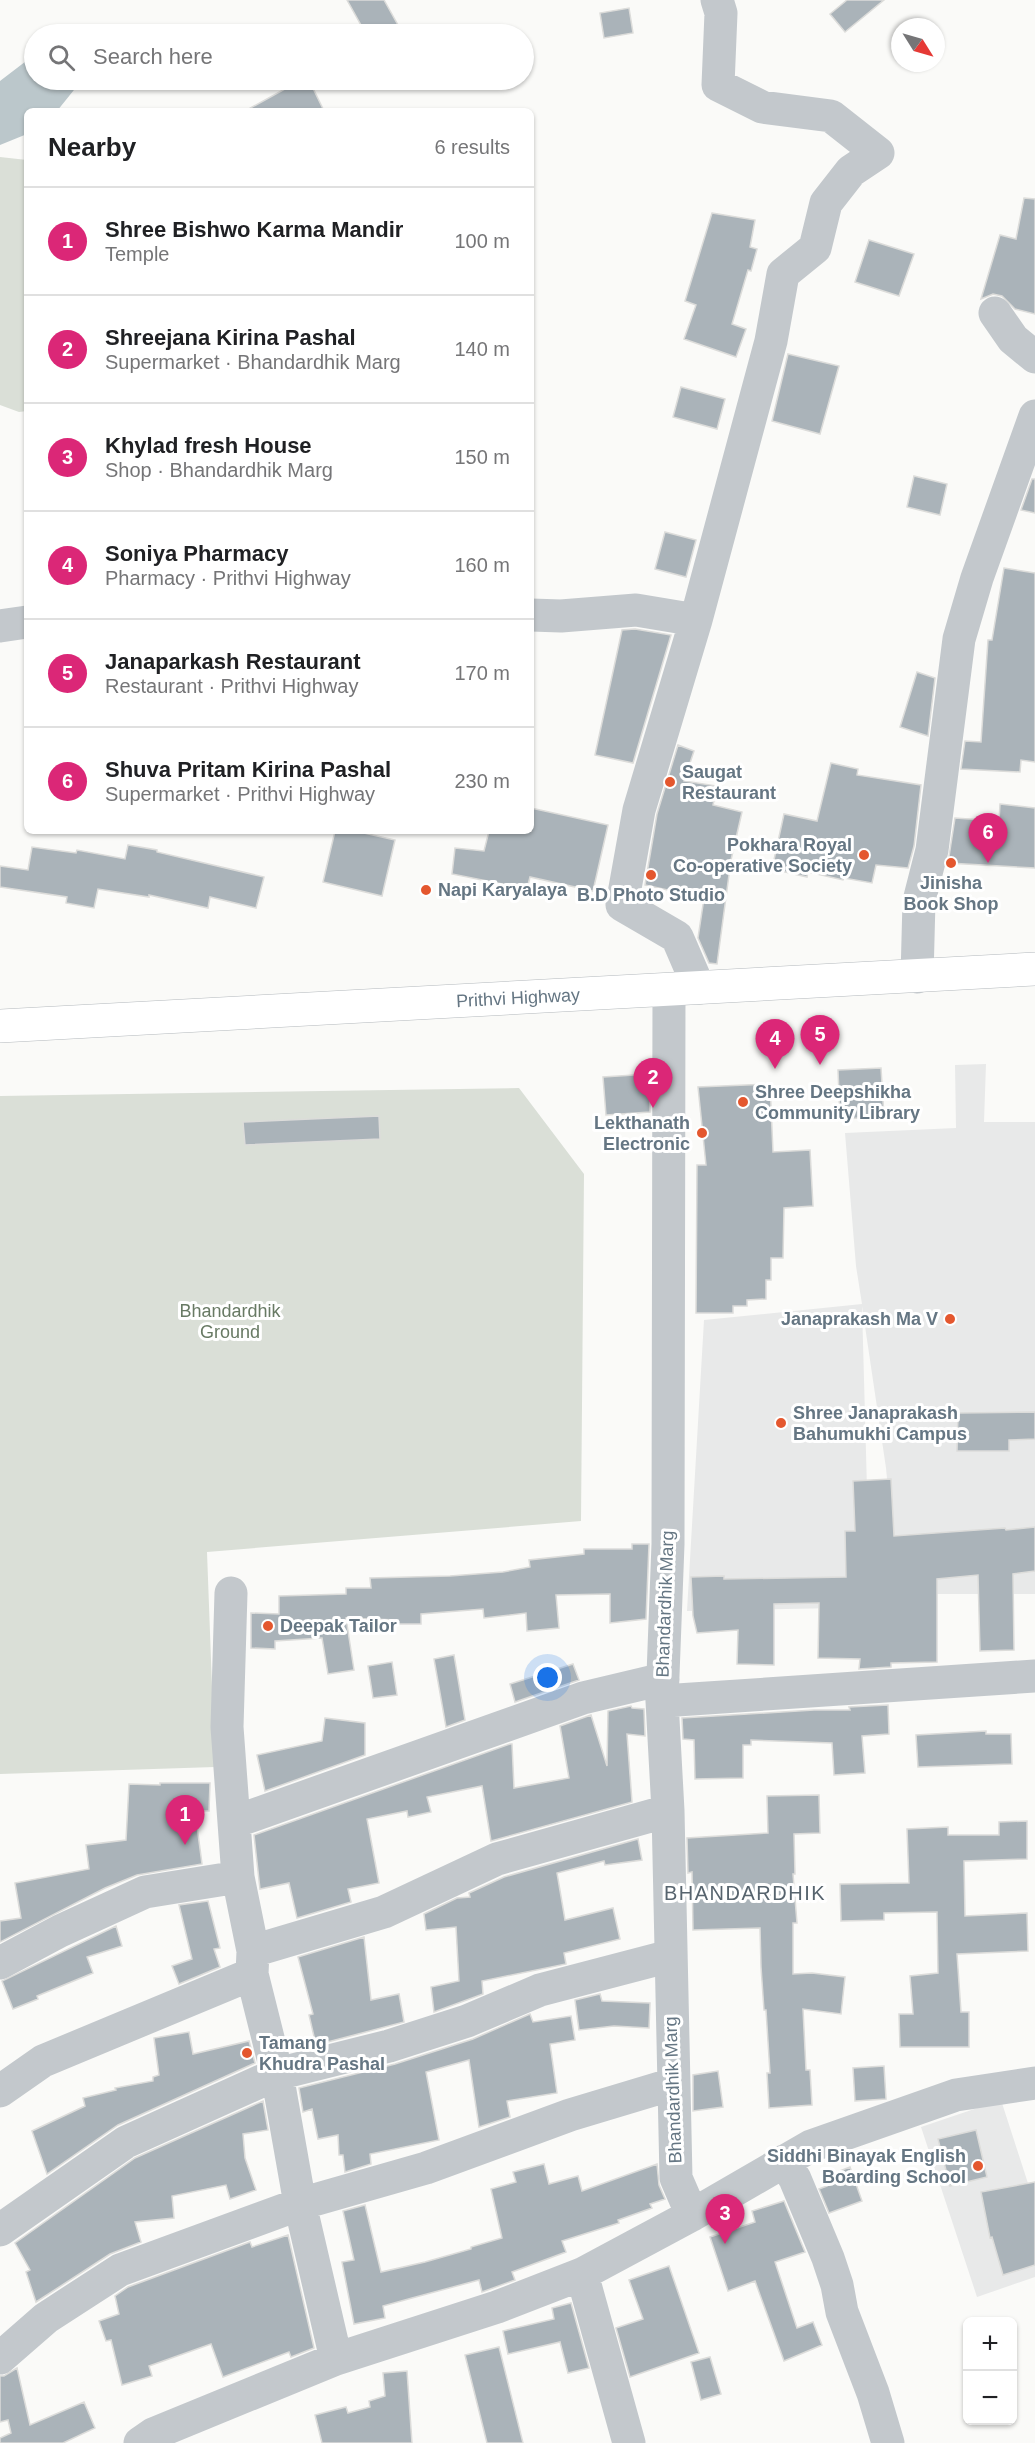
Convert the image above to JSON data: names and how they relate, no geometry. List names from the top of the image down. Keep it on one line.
{"streets":{"highway":["Prithvi Highway"],"street":["Bhandardhik Marg"]},"crossings":[["Prithvi Highway","Bhandardhik Marg"]],"districts":["BHANDARDHIK"],"parks":["Bhandardhik Ground"],"places":["Saugat Restaurant","Pokhara Royal Co-operative Society","Jinisha Book Shop","B.D Photo Studio","Napi Karyalaya","Shree Deepshikha Community Library","Lekthanath Electronic","Janaprakash Ma V","Shree Janaprakash Bahumukhi Campus","Deepak Tailor","Tamang Khudra Pashal","Siddhi Binayak English Boarding School"],"north":"bottom right","page":{"search":"Search here","heading":["Nearby","6 results"],"list":[{"mark":"1","name":"Shree Bishwo Karma Mandir","note":"Temple","value":"100 m"},{"mark":"2","name":"Shreejana Kirina Pashal","note":"Supermarket · Bhandardhik Marg","value":"140 m"},{"mark":"3","name":"Khylad fresh House","note":"Shop · Bhandardhik Marg","value":"150 m"},{"mark":"4","name":"Soniya Pharmacy","note":"Pharmacy · Prithvi Highway","value":"160 m"},{"mark":"5","name":"Janaparkash Restaurant","note":"Restaurant · Prithvi Highway","value":"170 m"},{"mark":"6","name":"Shuva Pritam Kirina Pashal","note":"Supermarket · Prithvi Highway","value":"230 m"}],"pins":["6","5","4","2","1","3"],"map_buttons":["+","−"]}}
